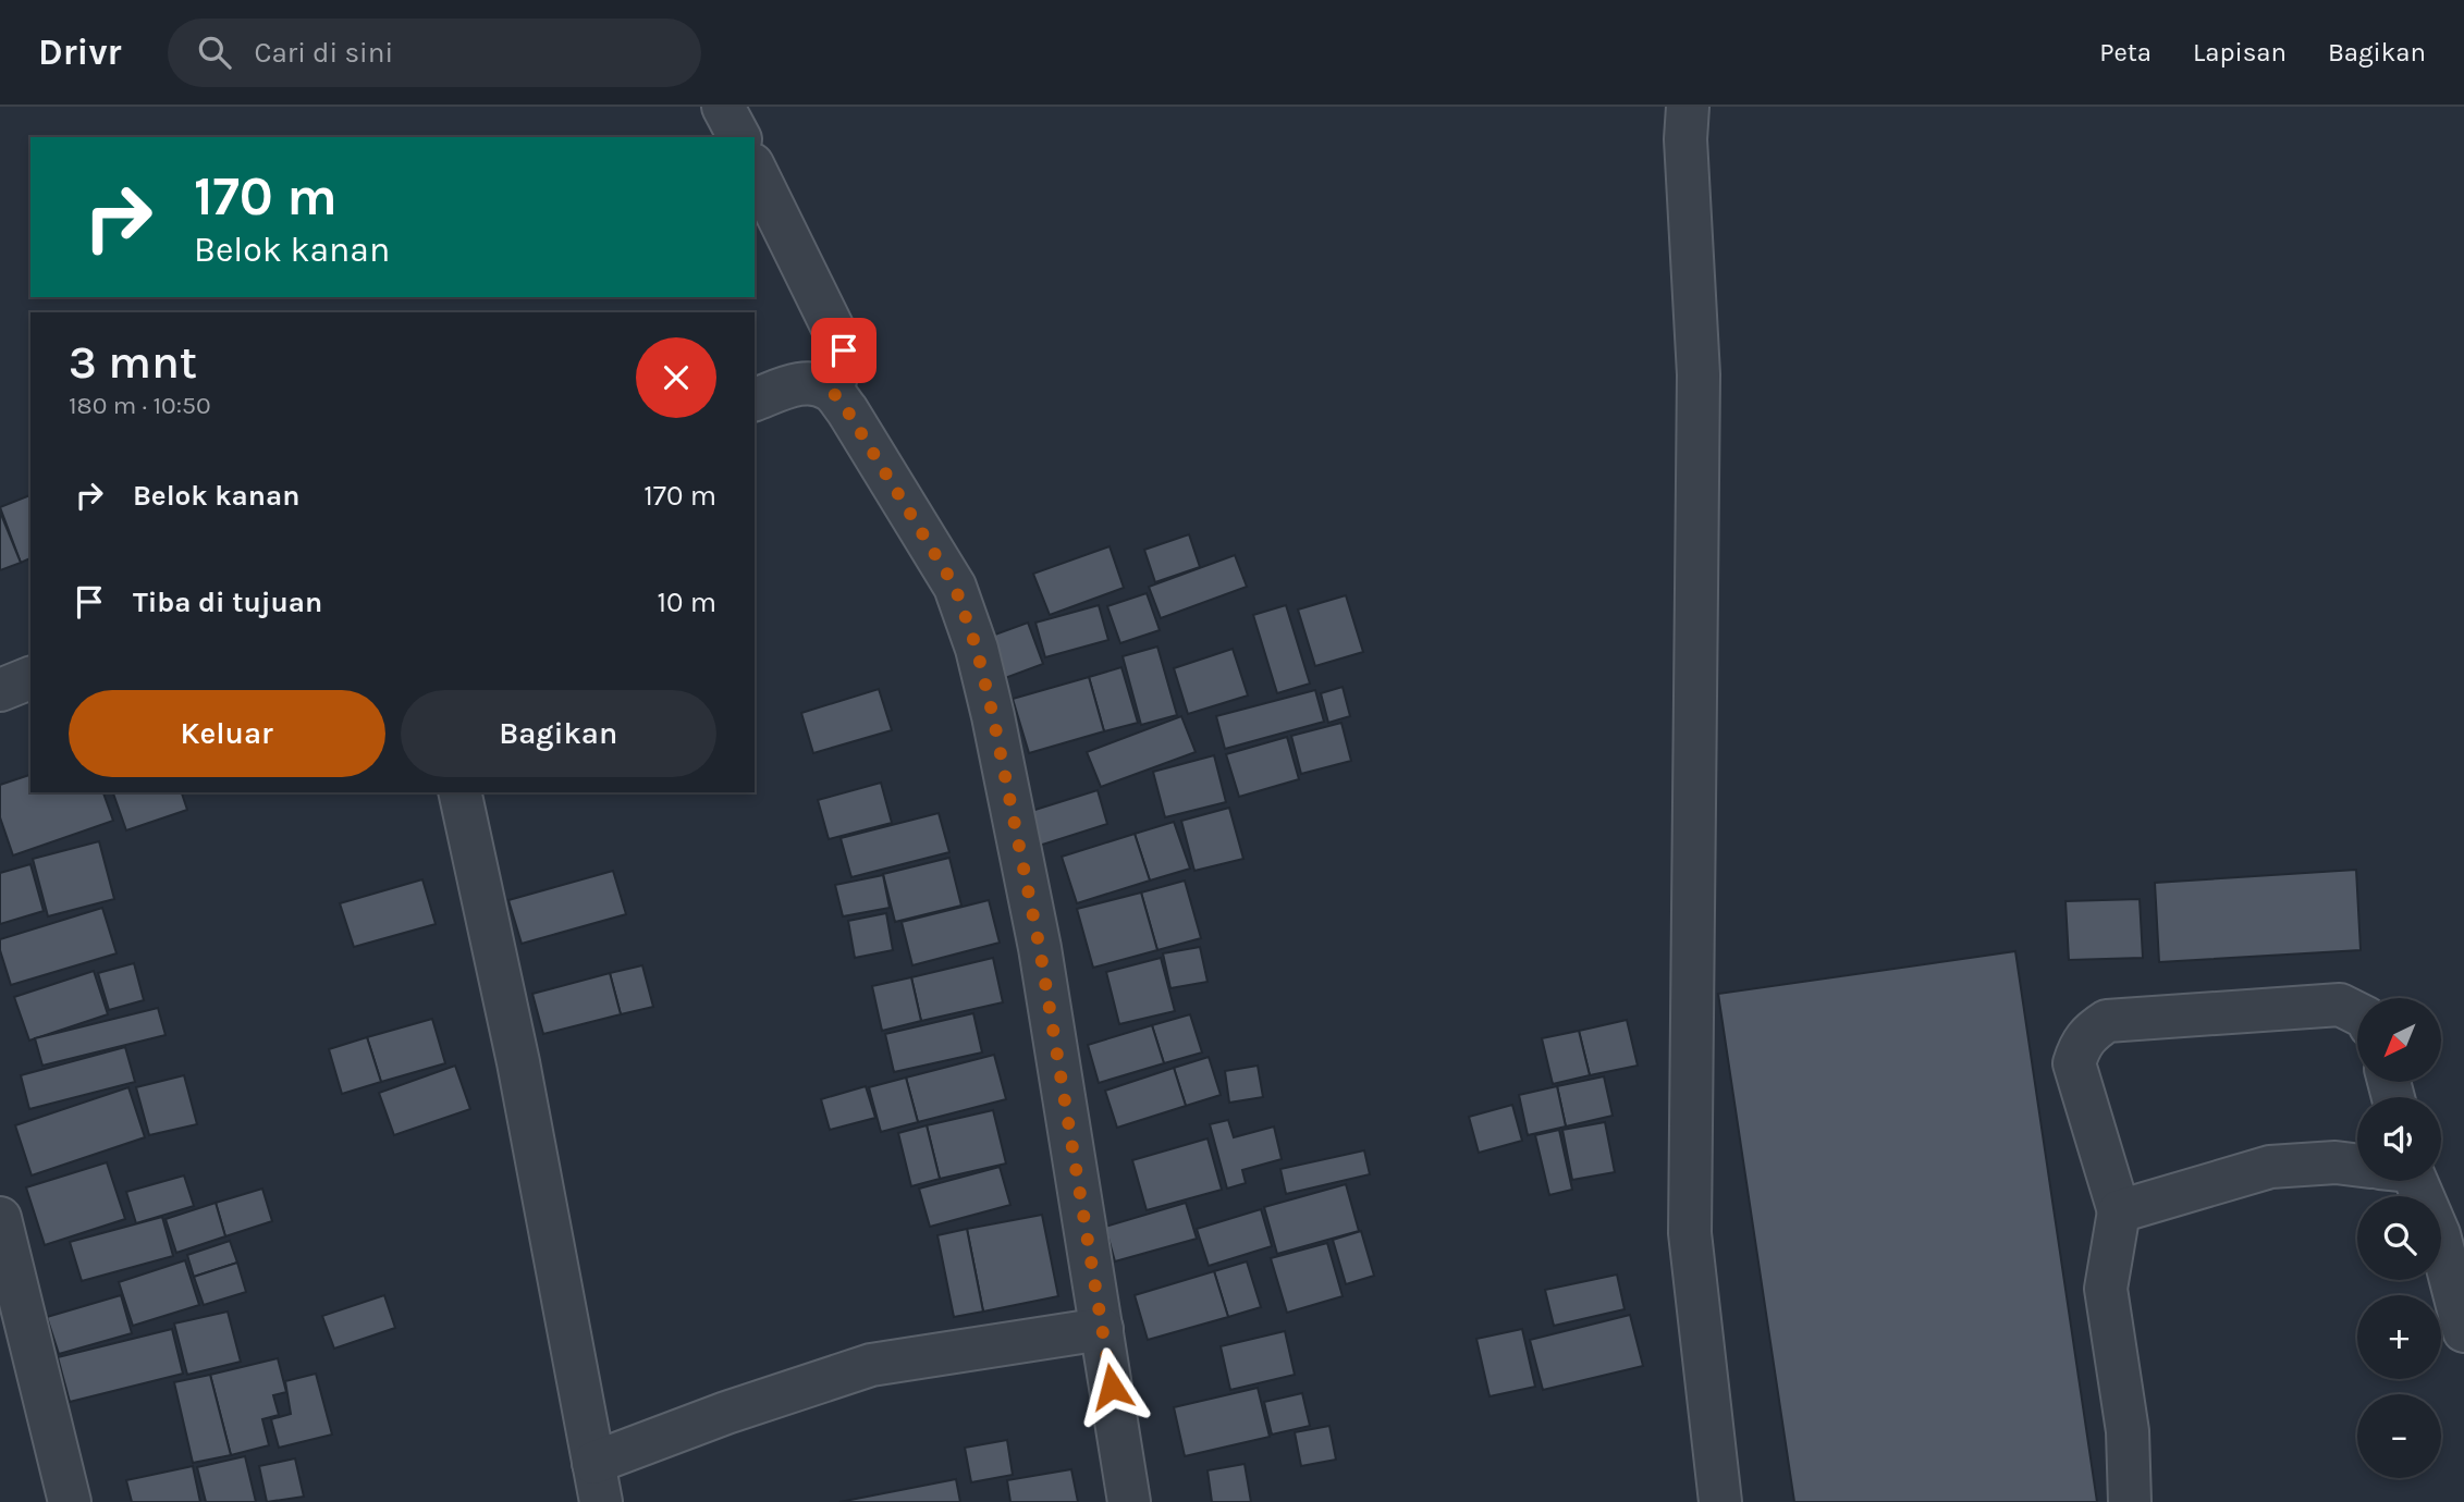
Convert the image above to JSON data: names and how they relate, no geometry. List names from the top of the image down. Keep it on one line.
{"north":"bottom left","page":{"header":"Drivr","search":"Cari di sini","nav":["Peta","Lapisan","Bagikan"],"turn":["170 m","Belok kanan"],"heading":["3 mnt","180 m · 10:50"],"list":[{"name":"Belok kanan","value":"170 m"},{"name":"Tiba di tujuan","value":"10 m"}],"buttons":["Keluar","Bagikan"],"map_buttons":["+","−"]}}
